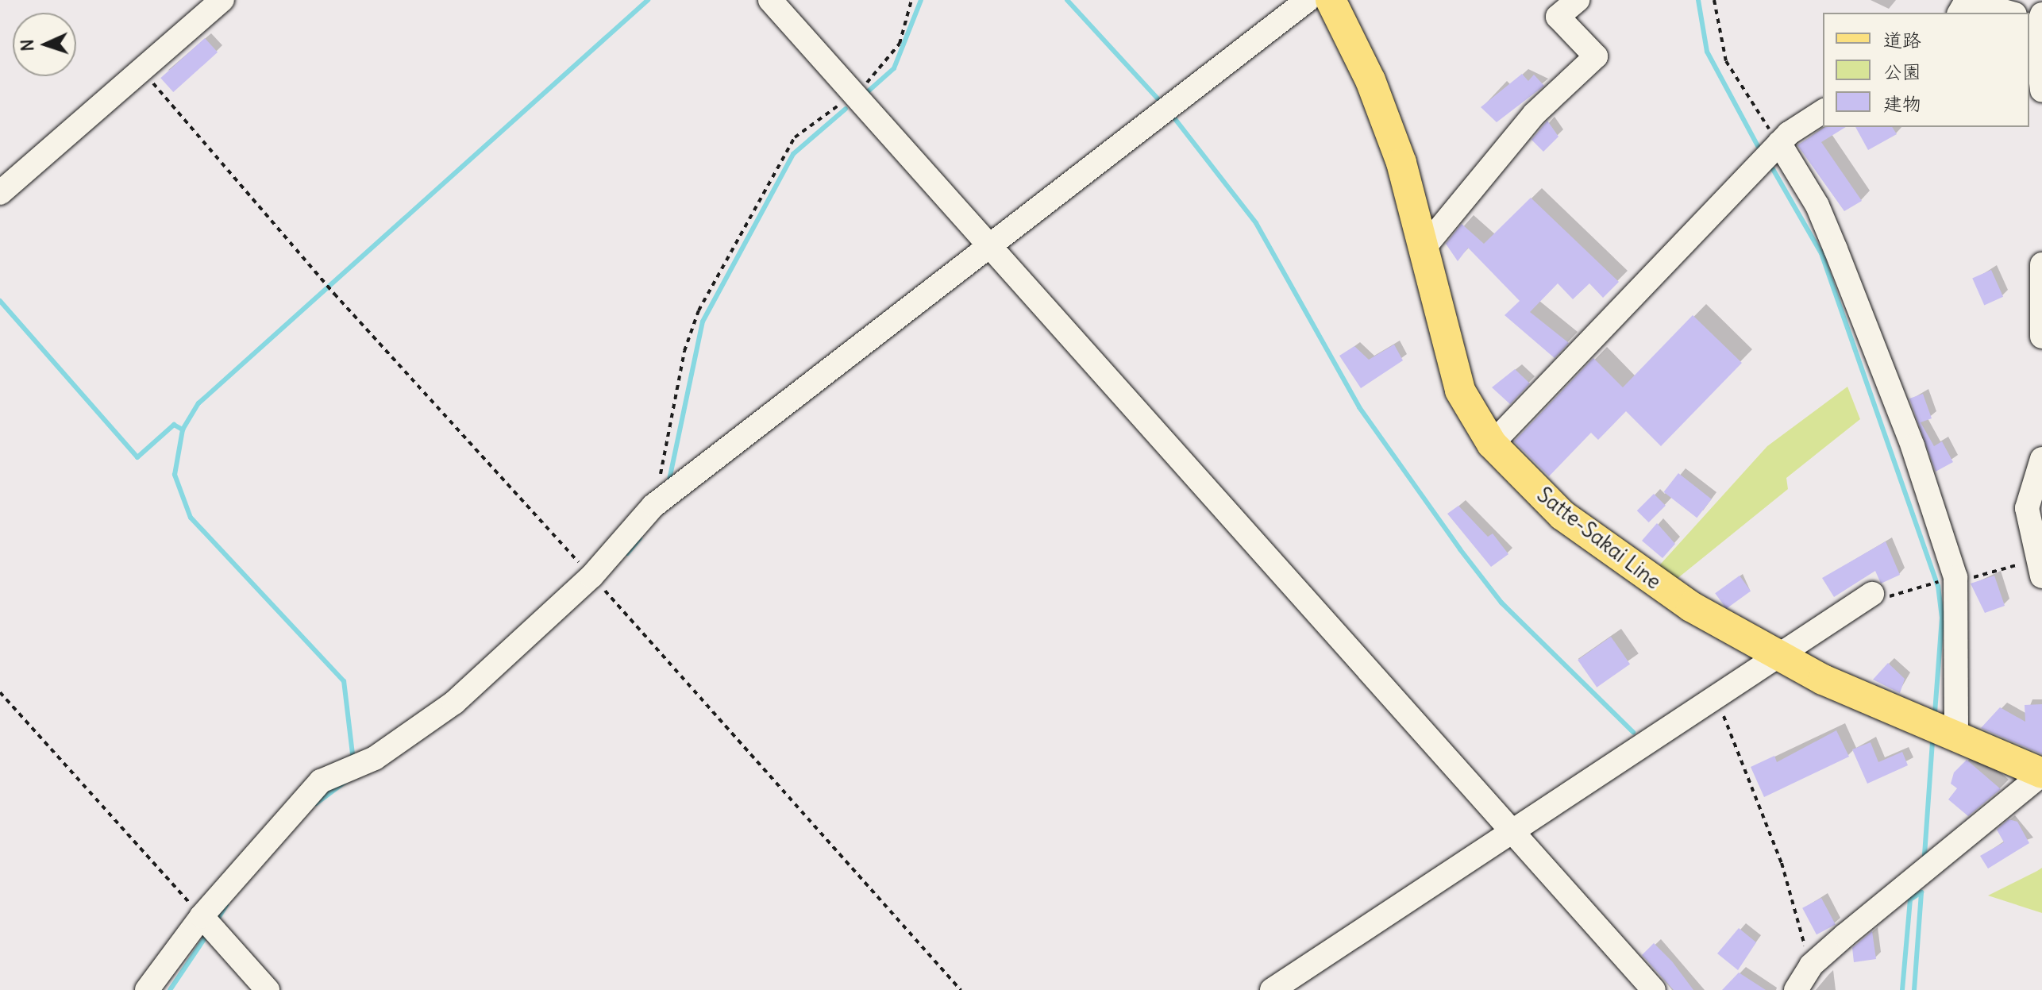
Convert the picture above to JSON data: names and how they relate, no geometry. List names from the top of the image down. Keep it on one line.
{"streets":{"main road":["Satte-Sakai Line"]},"legend":["道路","公園","建物"],"north":"left"}
